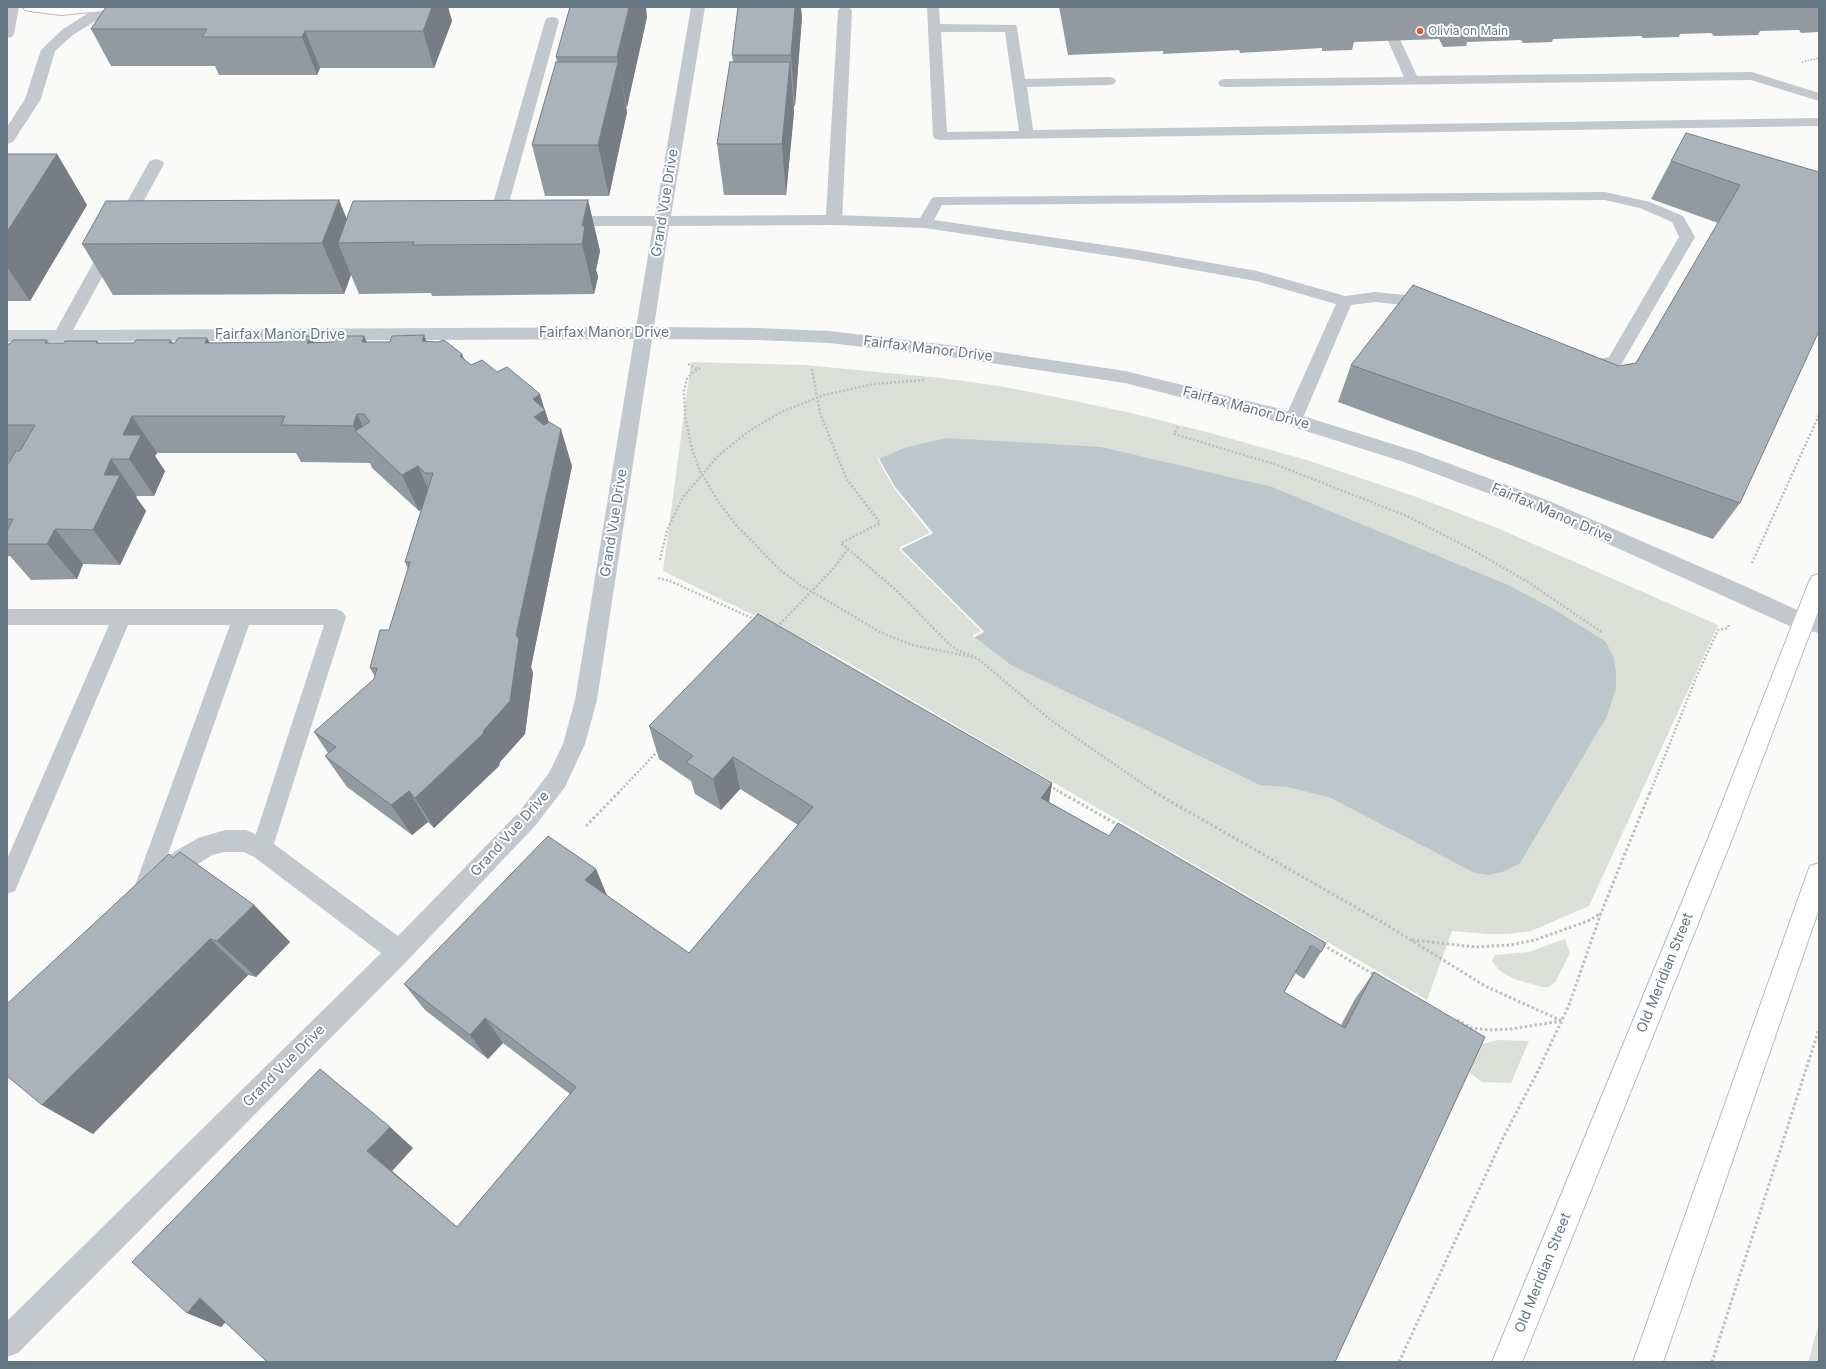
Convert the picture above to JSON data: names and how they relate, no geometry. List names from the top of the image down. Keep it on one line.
{"streets":{"main road":["Old Meridian Street"],"street":["Grand Vue Drive","Fairfax Manor Drive"]},"crossings":[["Grand Vue Drive","Fairfax Manor Drive"],["Fairfax Manor Drive","Old Meridian Street"]],"places":["Olivia on Main"]}
